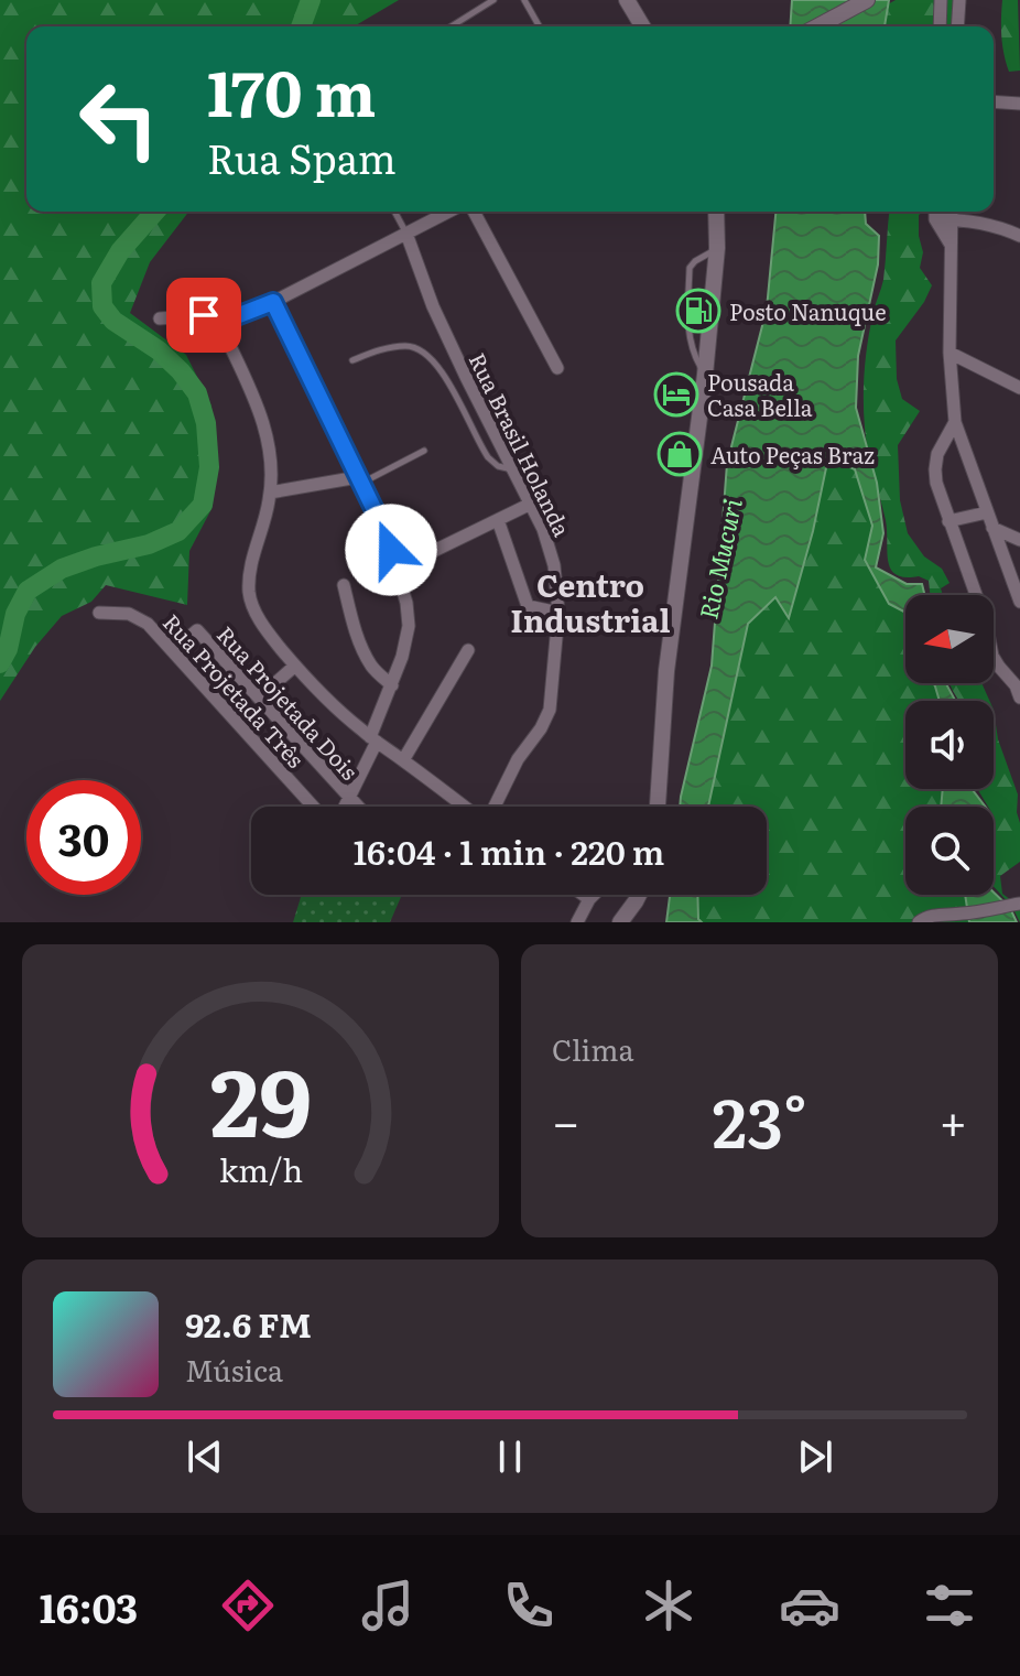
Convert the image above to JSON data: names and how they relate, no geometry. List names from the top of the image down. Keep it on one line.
{"streets":{"street":["Rua Brasil Holanda","Rua Projetada Três","Rua Projetada Dois"]},"crossings":[["Rua Projetada Três","Rua Projetada Dois"]],"districts":["Centro Industrial"],"water":["Rio Mucuri"],"places":{"fuel station":["Posto Nanuque"],"hotel":["Pousada Casa Bella"],"shop":["Auto Peças Braz"]},"north":"left","page":{"turn":["170 m","Rua Spam"],"limit":"30","trip":"16:04 · 1 min · 220 m","tile":"Clima","heat":["−","23°","+"],"song":["92.6 FM","Música"],"tabs":"16:03","gauge":["29","km/h"]}}
